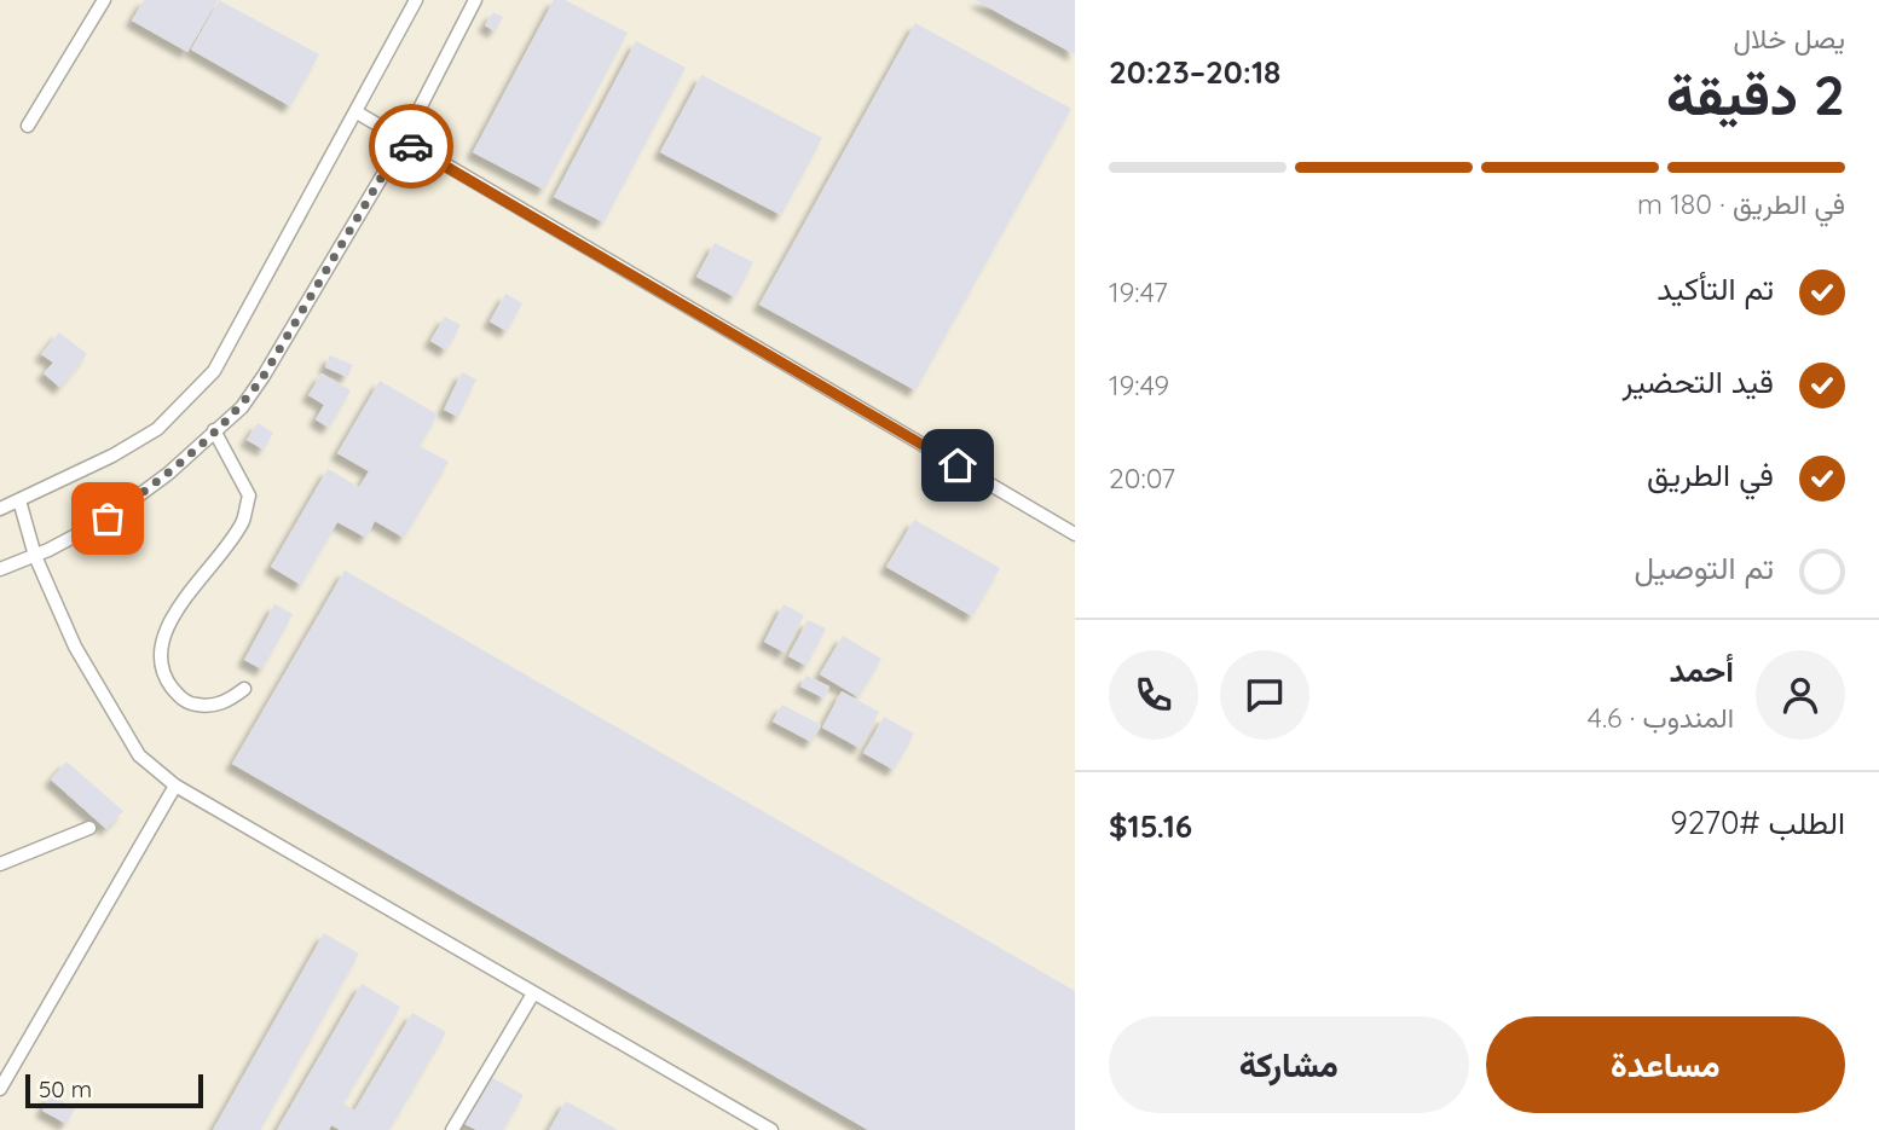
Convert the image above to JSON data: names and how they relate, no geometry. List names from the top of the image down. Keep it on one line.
{"scale_bar":"50 m","page":{"heading":["2 دقيقة","يصل خلال","20:18–20:23"],"panel":["أحمد","المندوب · 4.6","الطلب #9270","$15.16"],"bar":"في الطريق · 180 m","list":[["تم التأكيد","19:47"],["قيد التحضير","19:49"],["في الطريق","20:07"],"تم التوصيل"],"buttons":["مساعدة","مشاركة"],"scale":"50 m"}}
